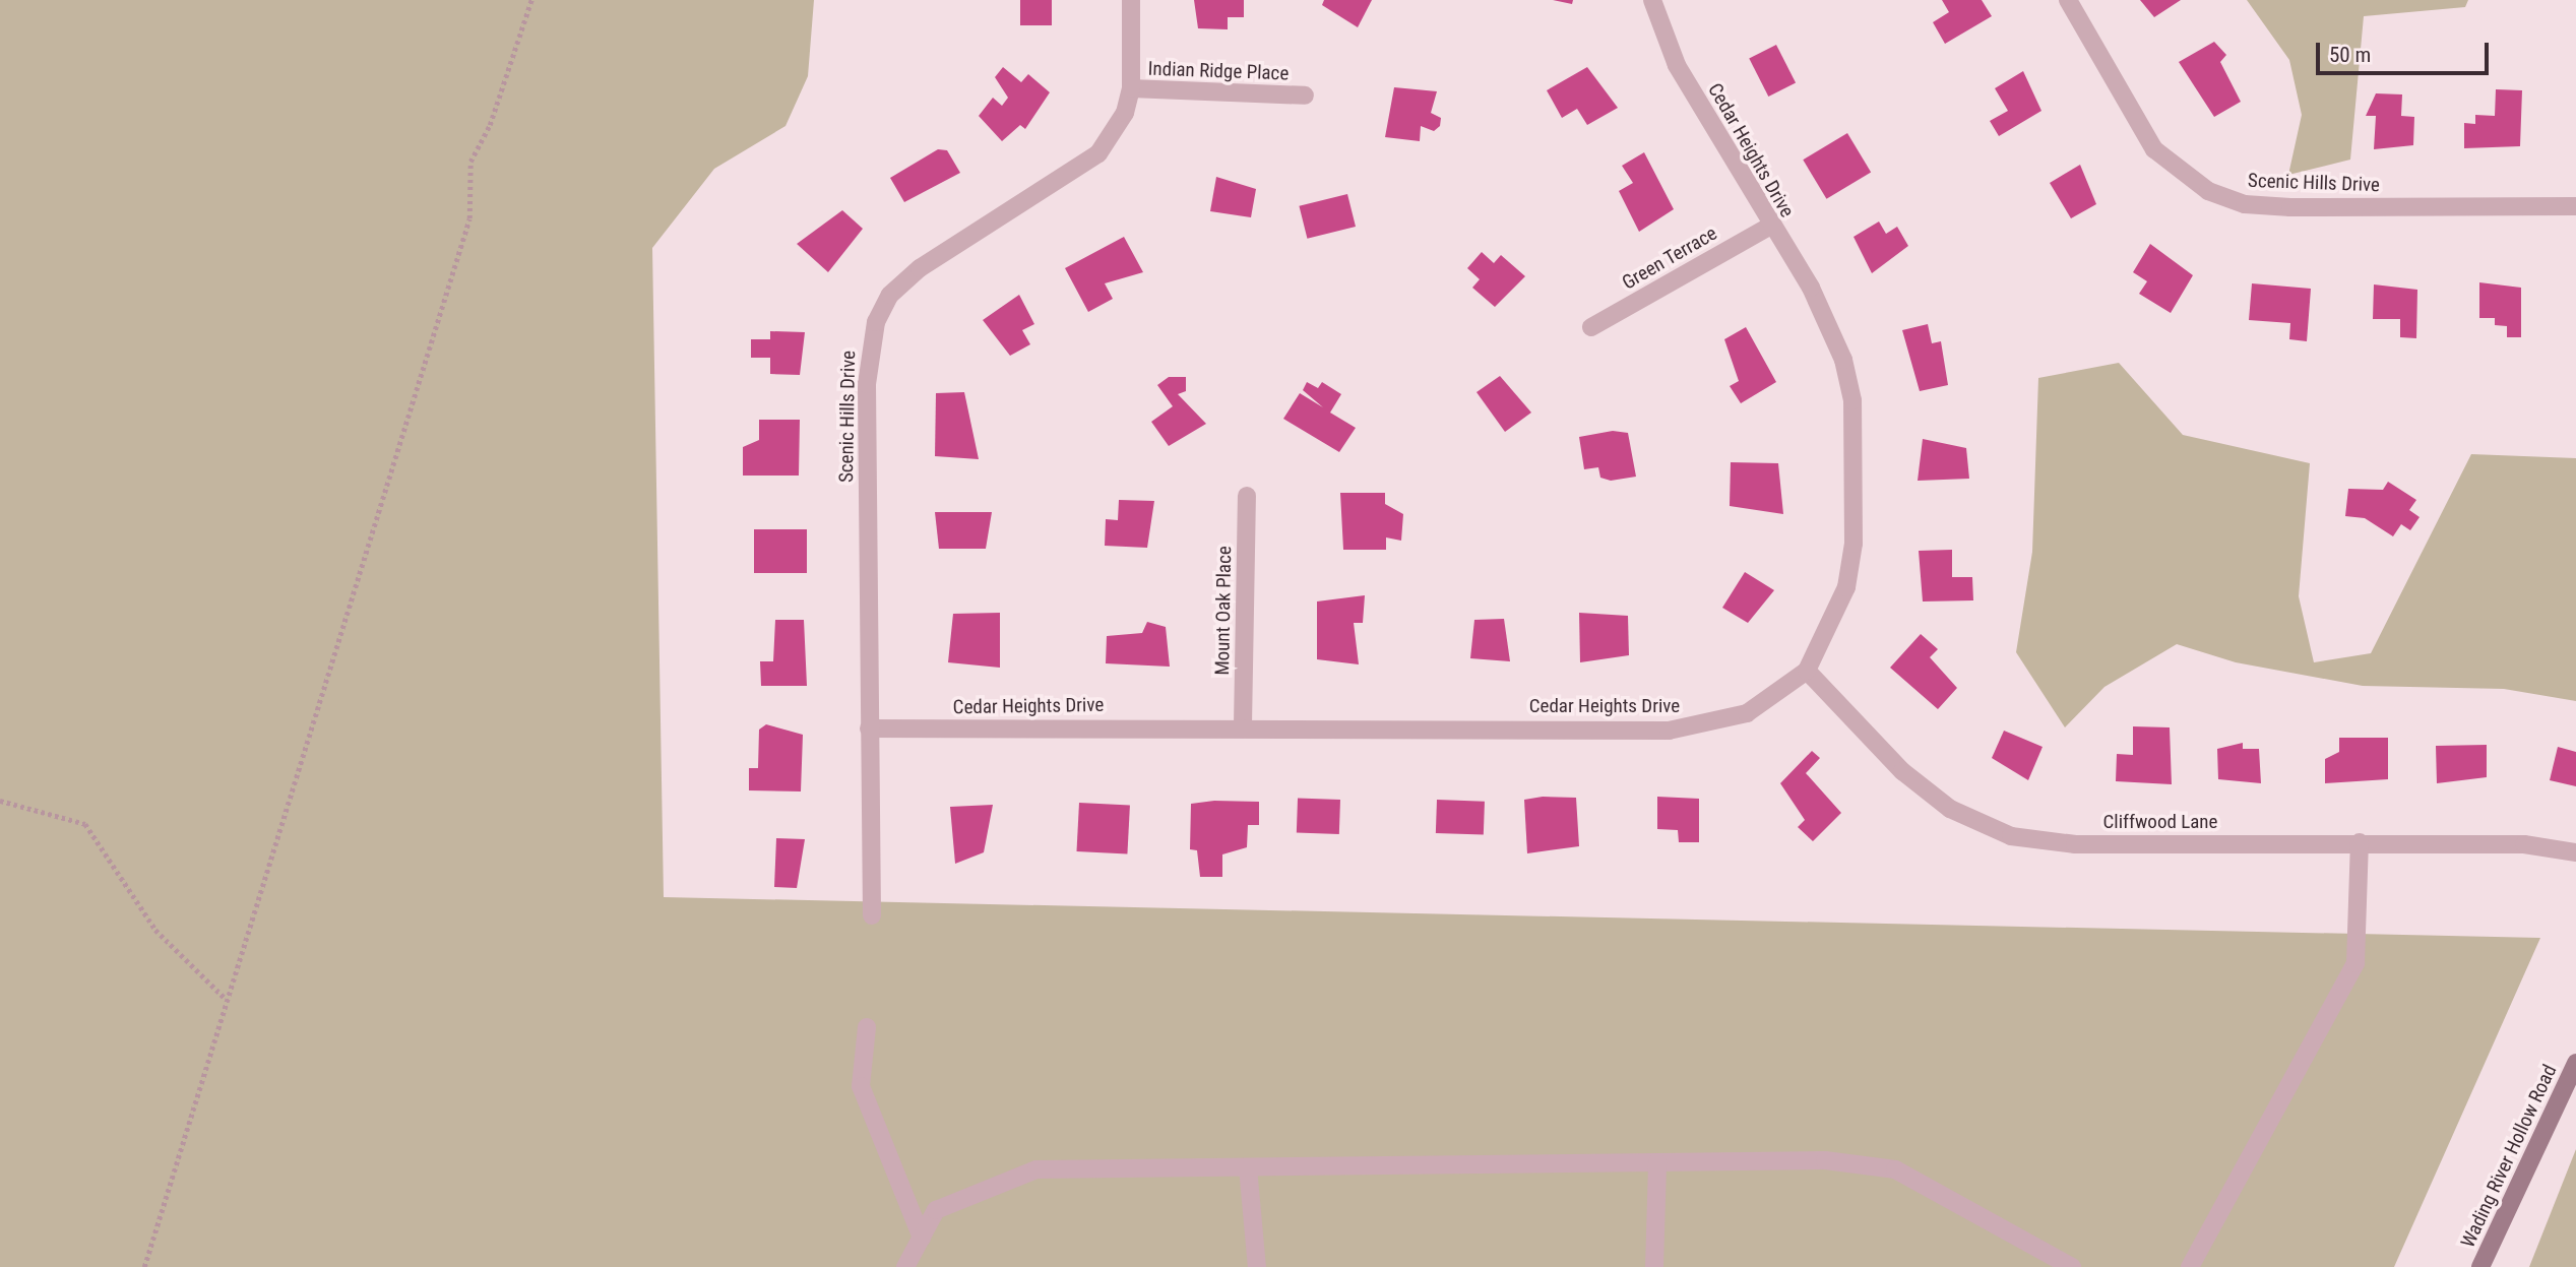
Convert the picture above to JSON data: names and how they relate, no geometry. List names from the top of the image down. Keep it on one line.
{"streets":{"street":["Indian Ridge Place","Cedar Heights Drive","Scenic Hills Drive","Green Terrace","Mount Oak Place","Cliffwood Lane","Wading River Hollow Road"]},"crossings":[["Indian Ridge Place","Scenic Hills Drive"],["Cedar Heights Drive","Scenic Hills Drive"],["Cedar Heights Drive","Green Terrace"],["Cedar Heights Drive","Mount Oak Place"],["Cedar Heights Drive","Cliffwood Lane"]],"scale_bar":"50 m"}
